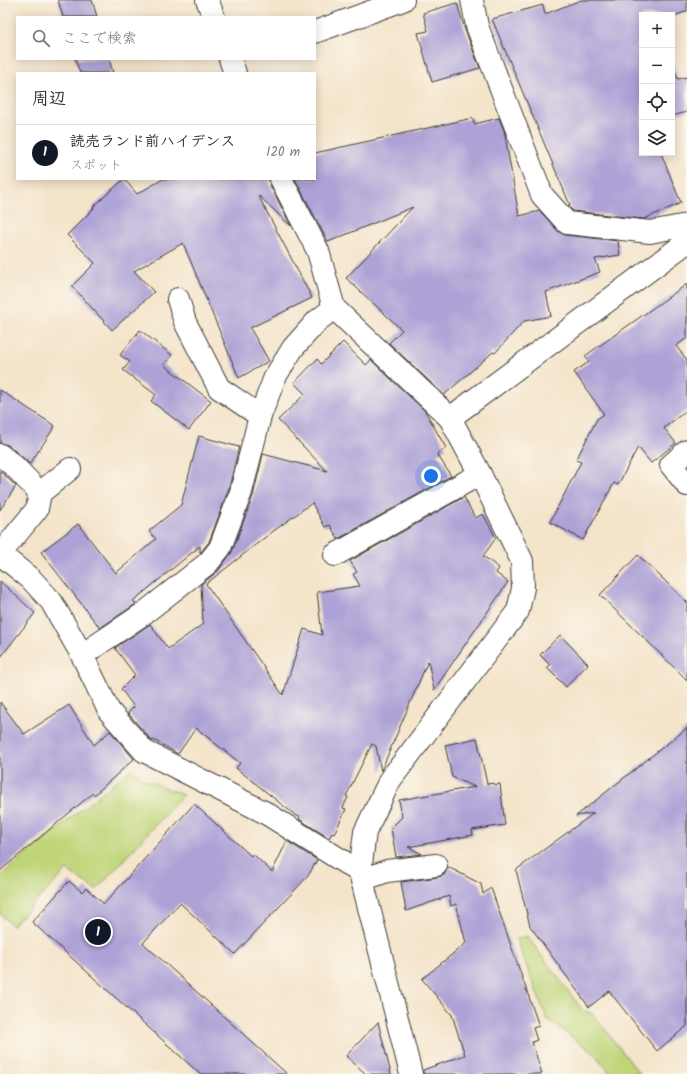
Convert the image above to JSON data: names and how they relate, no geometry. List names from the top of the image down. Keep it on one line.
{"page":{"map_buttons":["+","−"],"search":"ここで検索","heading":"周辺","list":[{"mark":"1","name":"読売ランド前ハイデンス","note":"スポット","value":"120 m"}],"pins":"1"}}
